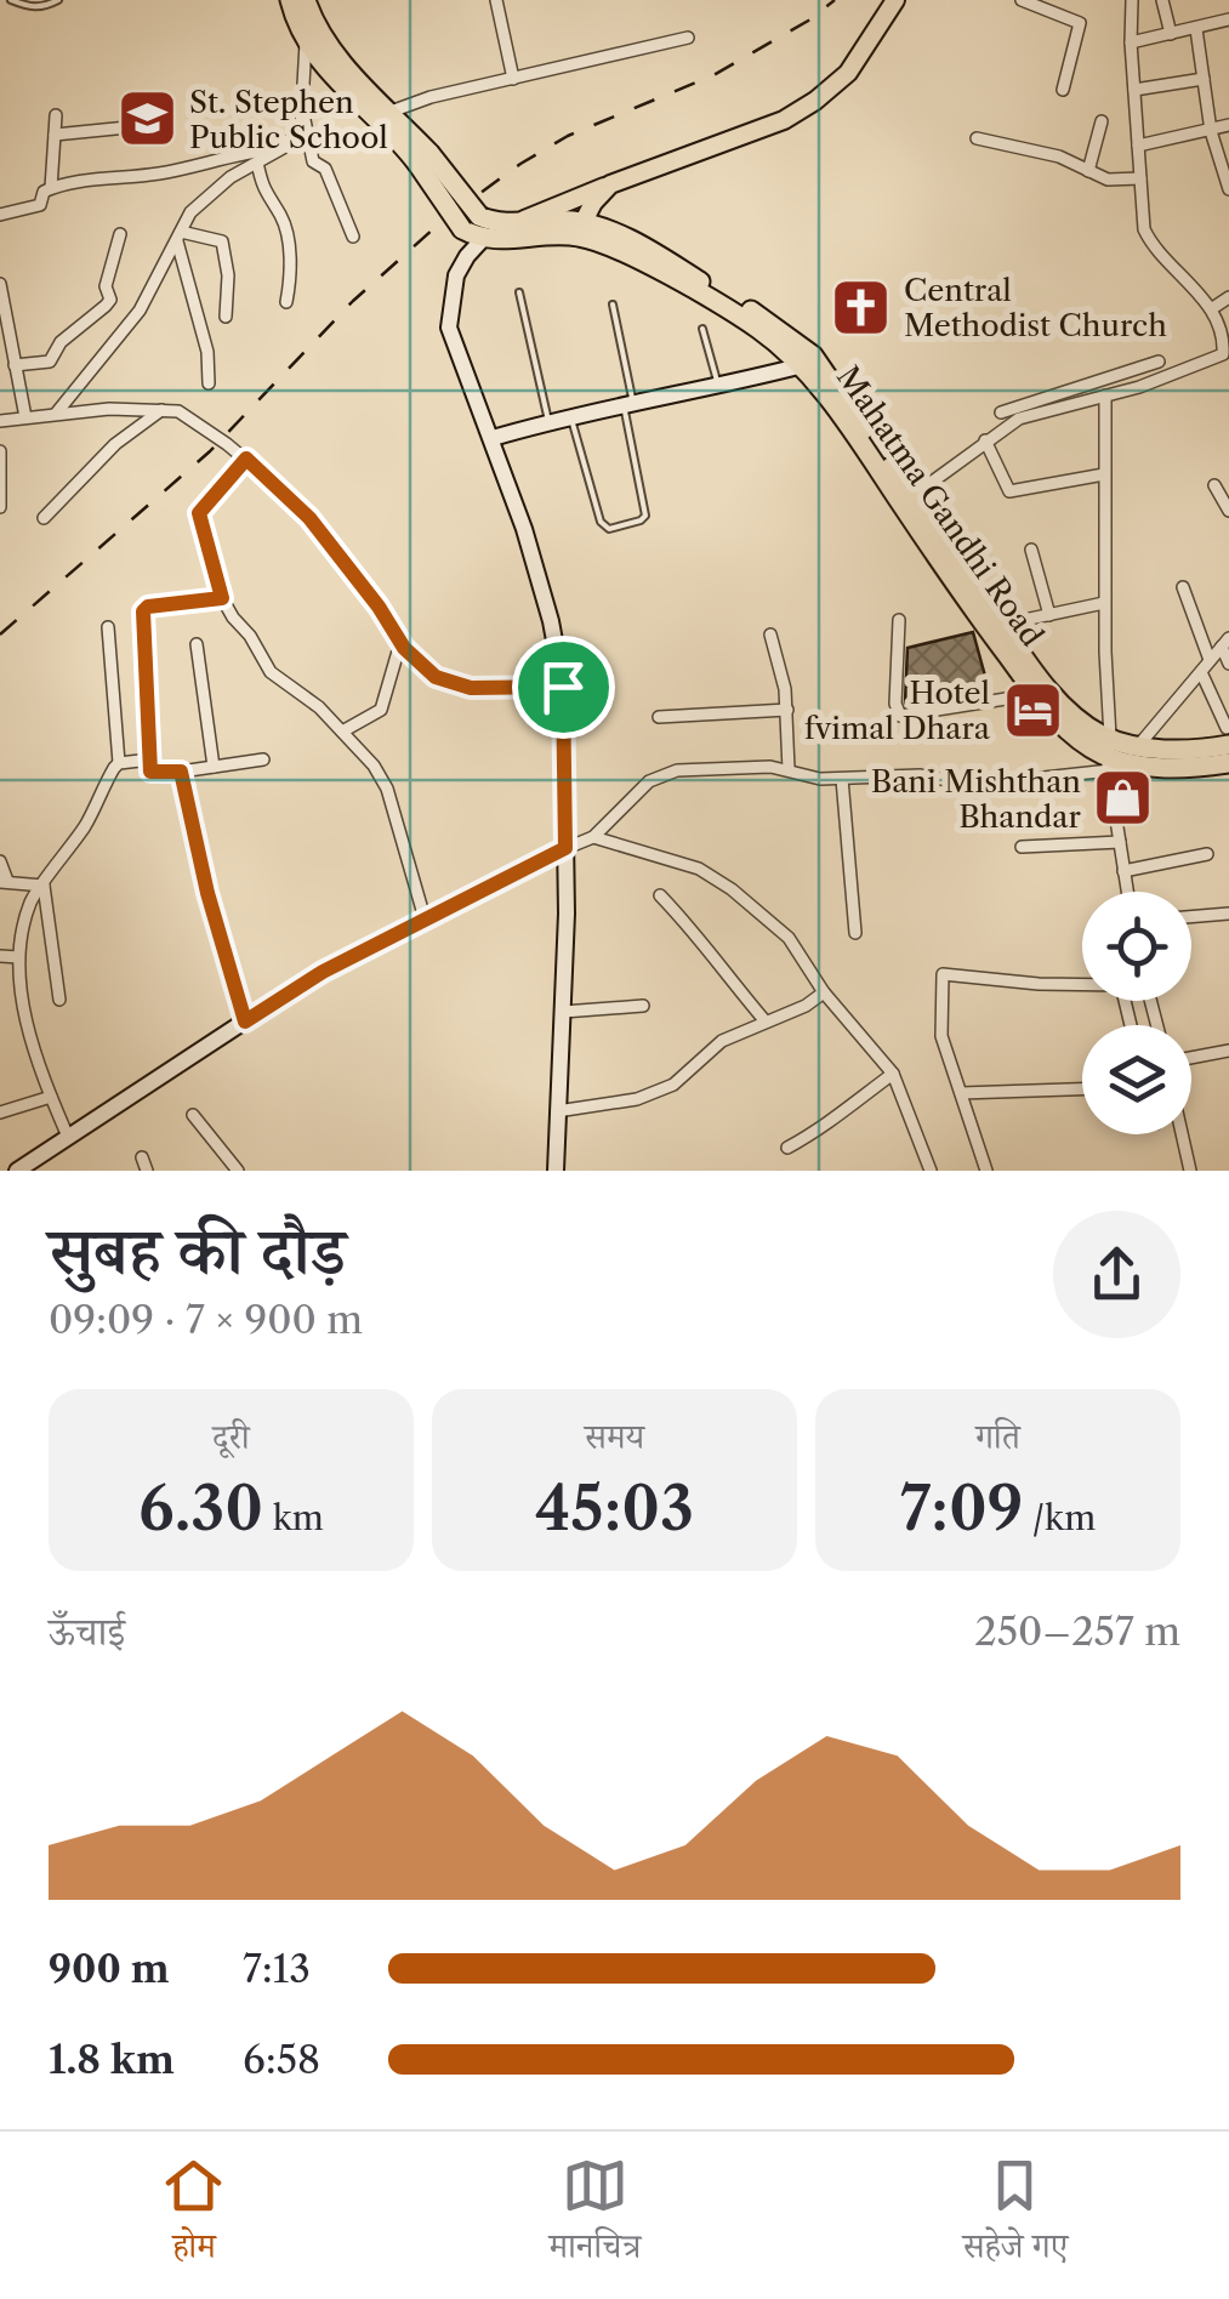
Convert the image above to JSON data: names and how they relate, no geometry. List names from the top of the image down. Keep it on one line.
{"streets":{"highway":["Mahatma Gandhi Road"]},"places":{"school or university":["St. Stephen Public School"],"church":["Central Methodist Church"],"hotel":["Hotel fvimal Dhara"],"shop":["Bani Mishthan Bhandar"]},"page":{"heading":["सुबह की दौड़","09:09 · 7 × 900 m"],"stats":[["दूरी","6.30 km"],["समय","45:03"],["गति","7:09 /km"]],"chart":["ऊँचाई","250–257 m"],"list":[{"name":"900 m","note":"7:13"},{"name":"1.8 km","note":"6:58"}],"tabs":["होम","मानचित्र","सहेजे गए"]}}
